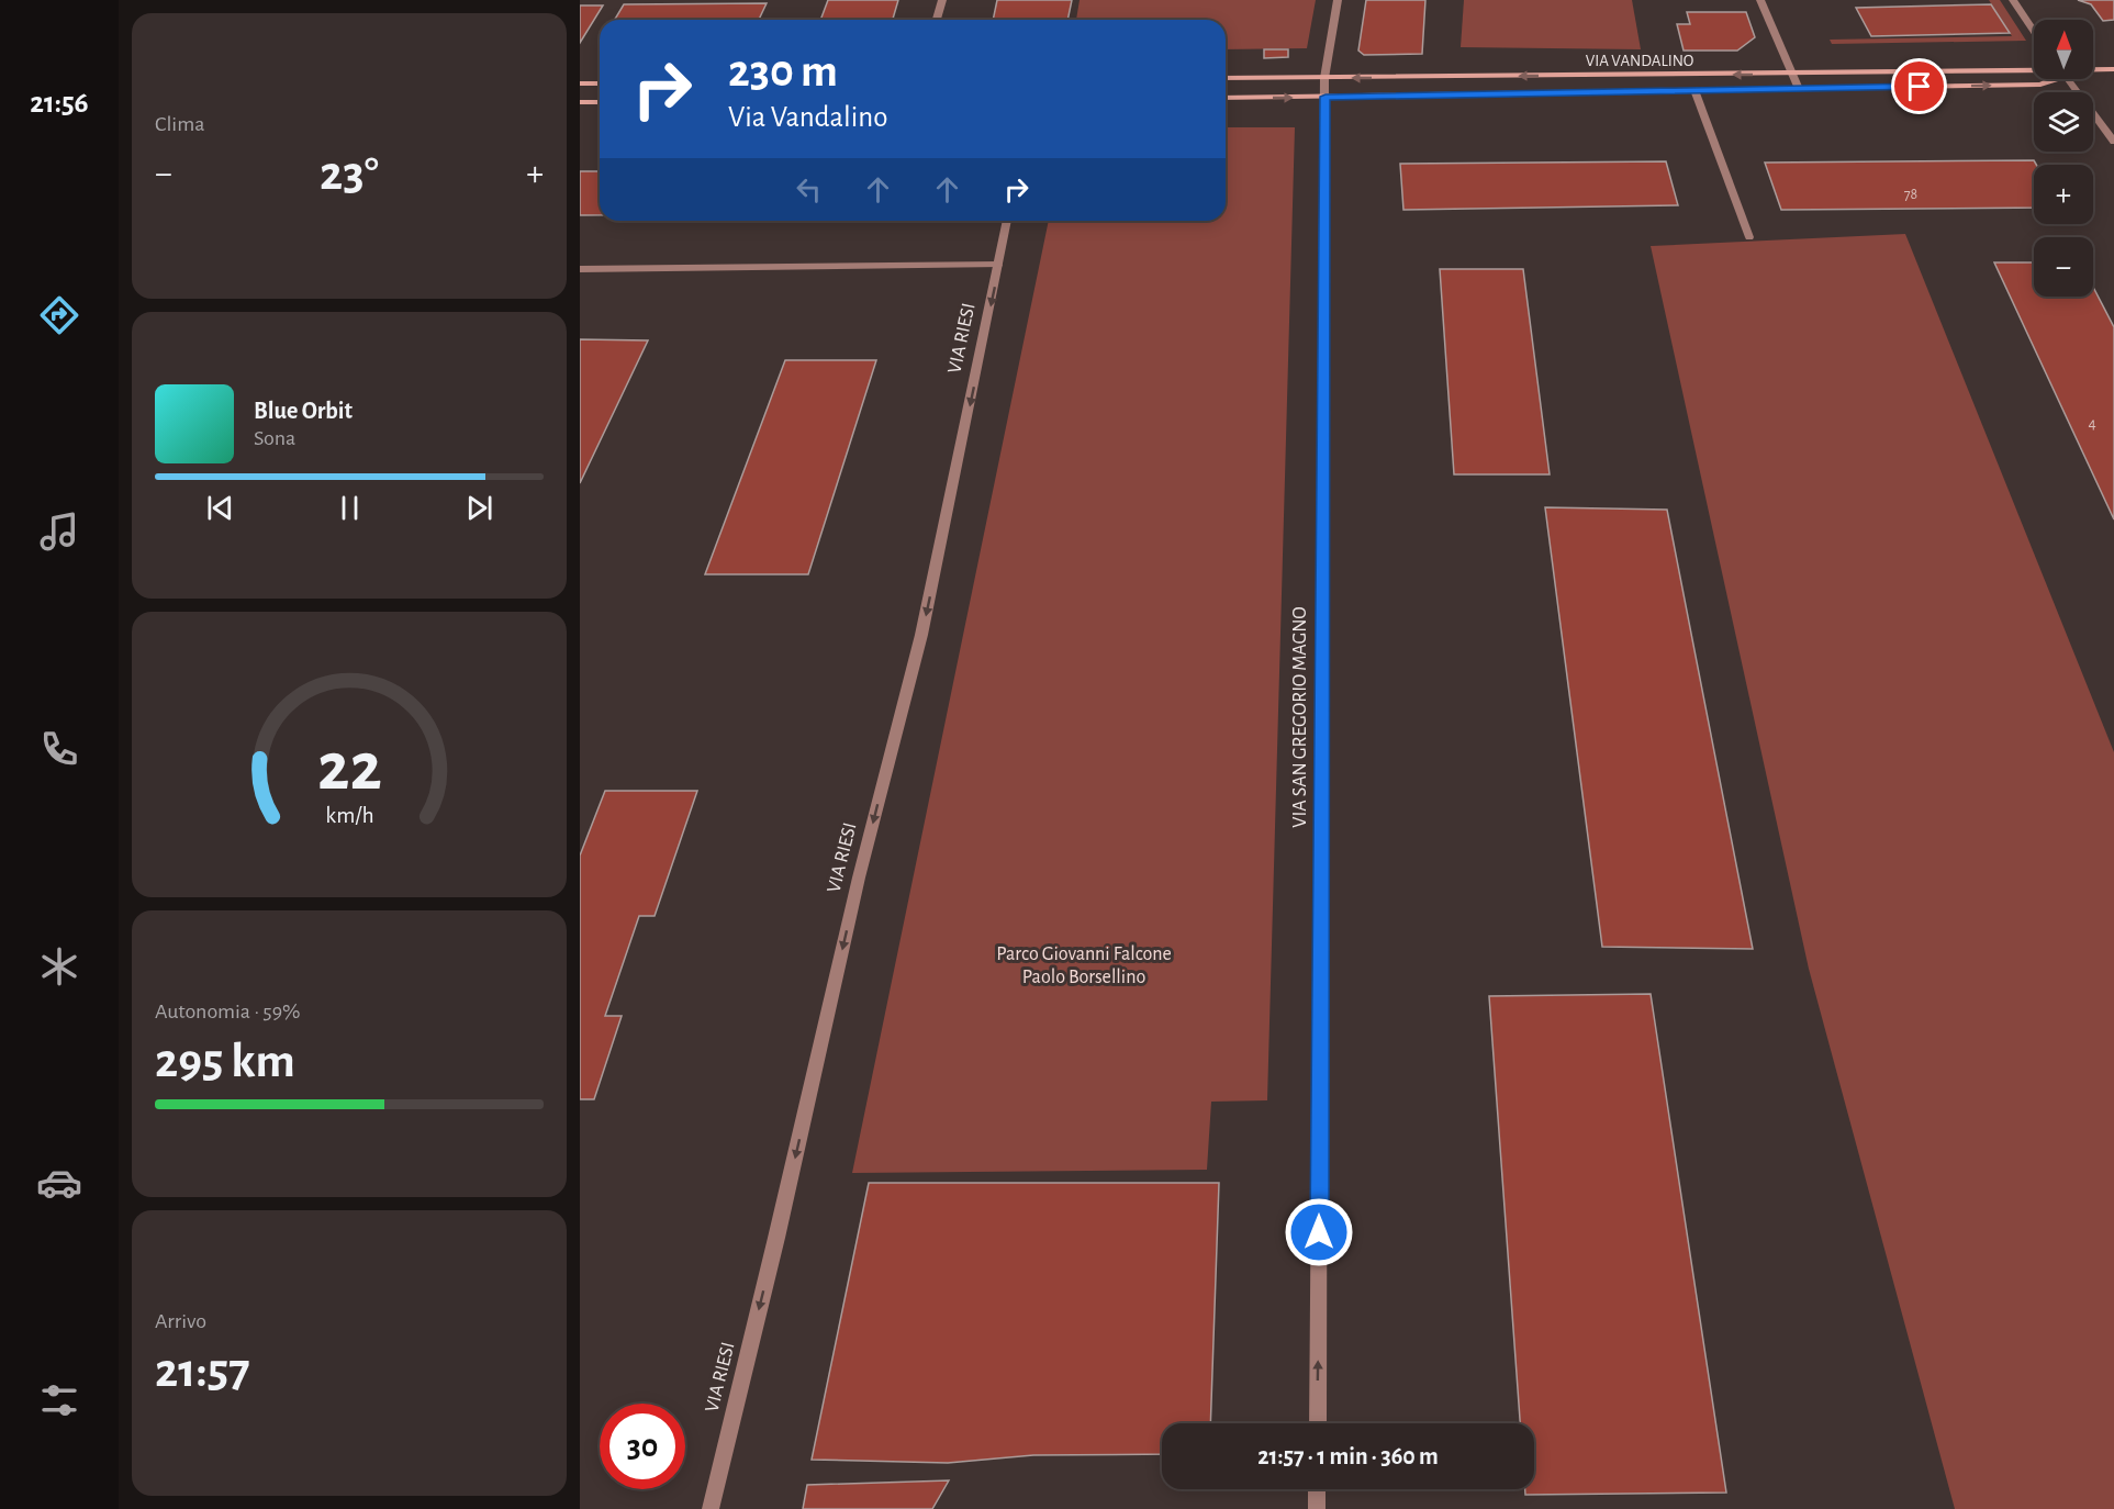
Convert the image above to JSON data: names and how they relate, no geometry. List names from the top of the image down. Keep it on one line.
{"streets":{"street":["VIA VANDALINO","VIA RIESI","VIA SAN GREGORIO MAGNO"]},"crossings":[["VIA VANDALINO","VIA SAN GREGORIO MAGNO"]],"one_way":["VIA RIESI","VIA SAN GREGORIO MAGNO"],"parks":["Parco Giovanni Falcone Paolo Borsellino"],"house_numbers":["78","4"],"north":"top","page":{"tabs":"21:56","tile":["Clima",["Autonomia · 59%","295 km"],["Arrivo","21:57"]],"map_buttons":["+","−"],"turn":["230 m","Via Vandalino"],"heat":["−","23°","+"],"song":["Blue Orbit","Sona"],"limit":"30","trip":"21:57 · 1 min · 360 m","gauge":["22","km/h"]}}
